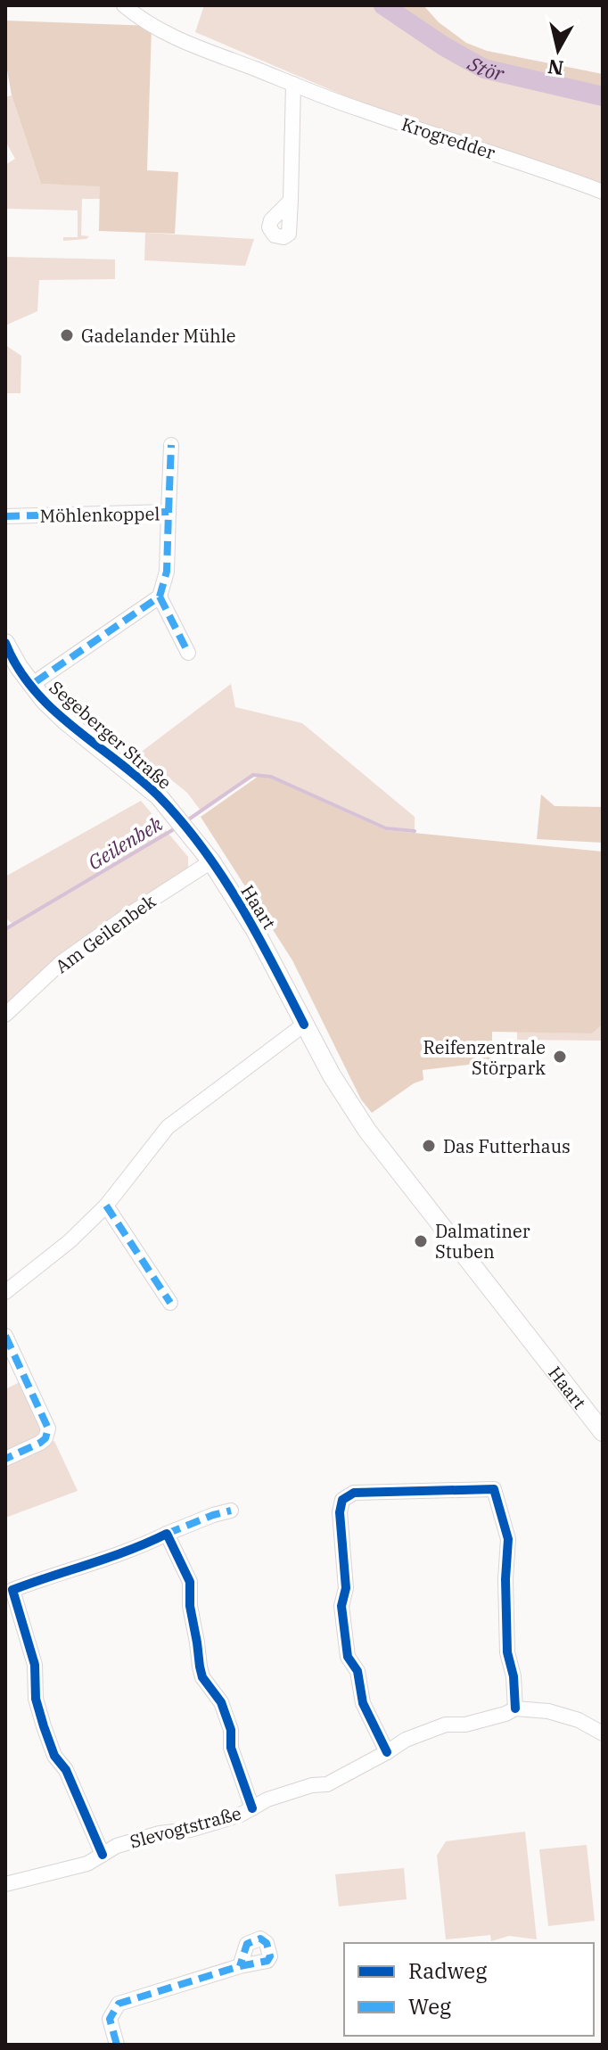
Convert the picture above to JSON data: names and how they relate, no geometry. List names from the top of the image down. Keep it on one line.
{"streets":{"main road":["Segeberger Straße","Haart"],"street":["Krogredder","Möhlenkoppel","Am Geilenbek","Slevogtstraße"]},"crossings":[["Segeberger Straße","Haart"],["Haart","Am Geilenbek"]],"water":["Stör","Geilenbek"],"places":["Gadelander Mühle","Reifenzentrale Störpark","Das Futterhaus","Dalmatiner Stuben"],"legend":["Radweg","Weg"],"north":"bottom"}
